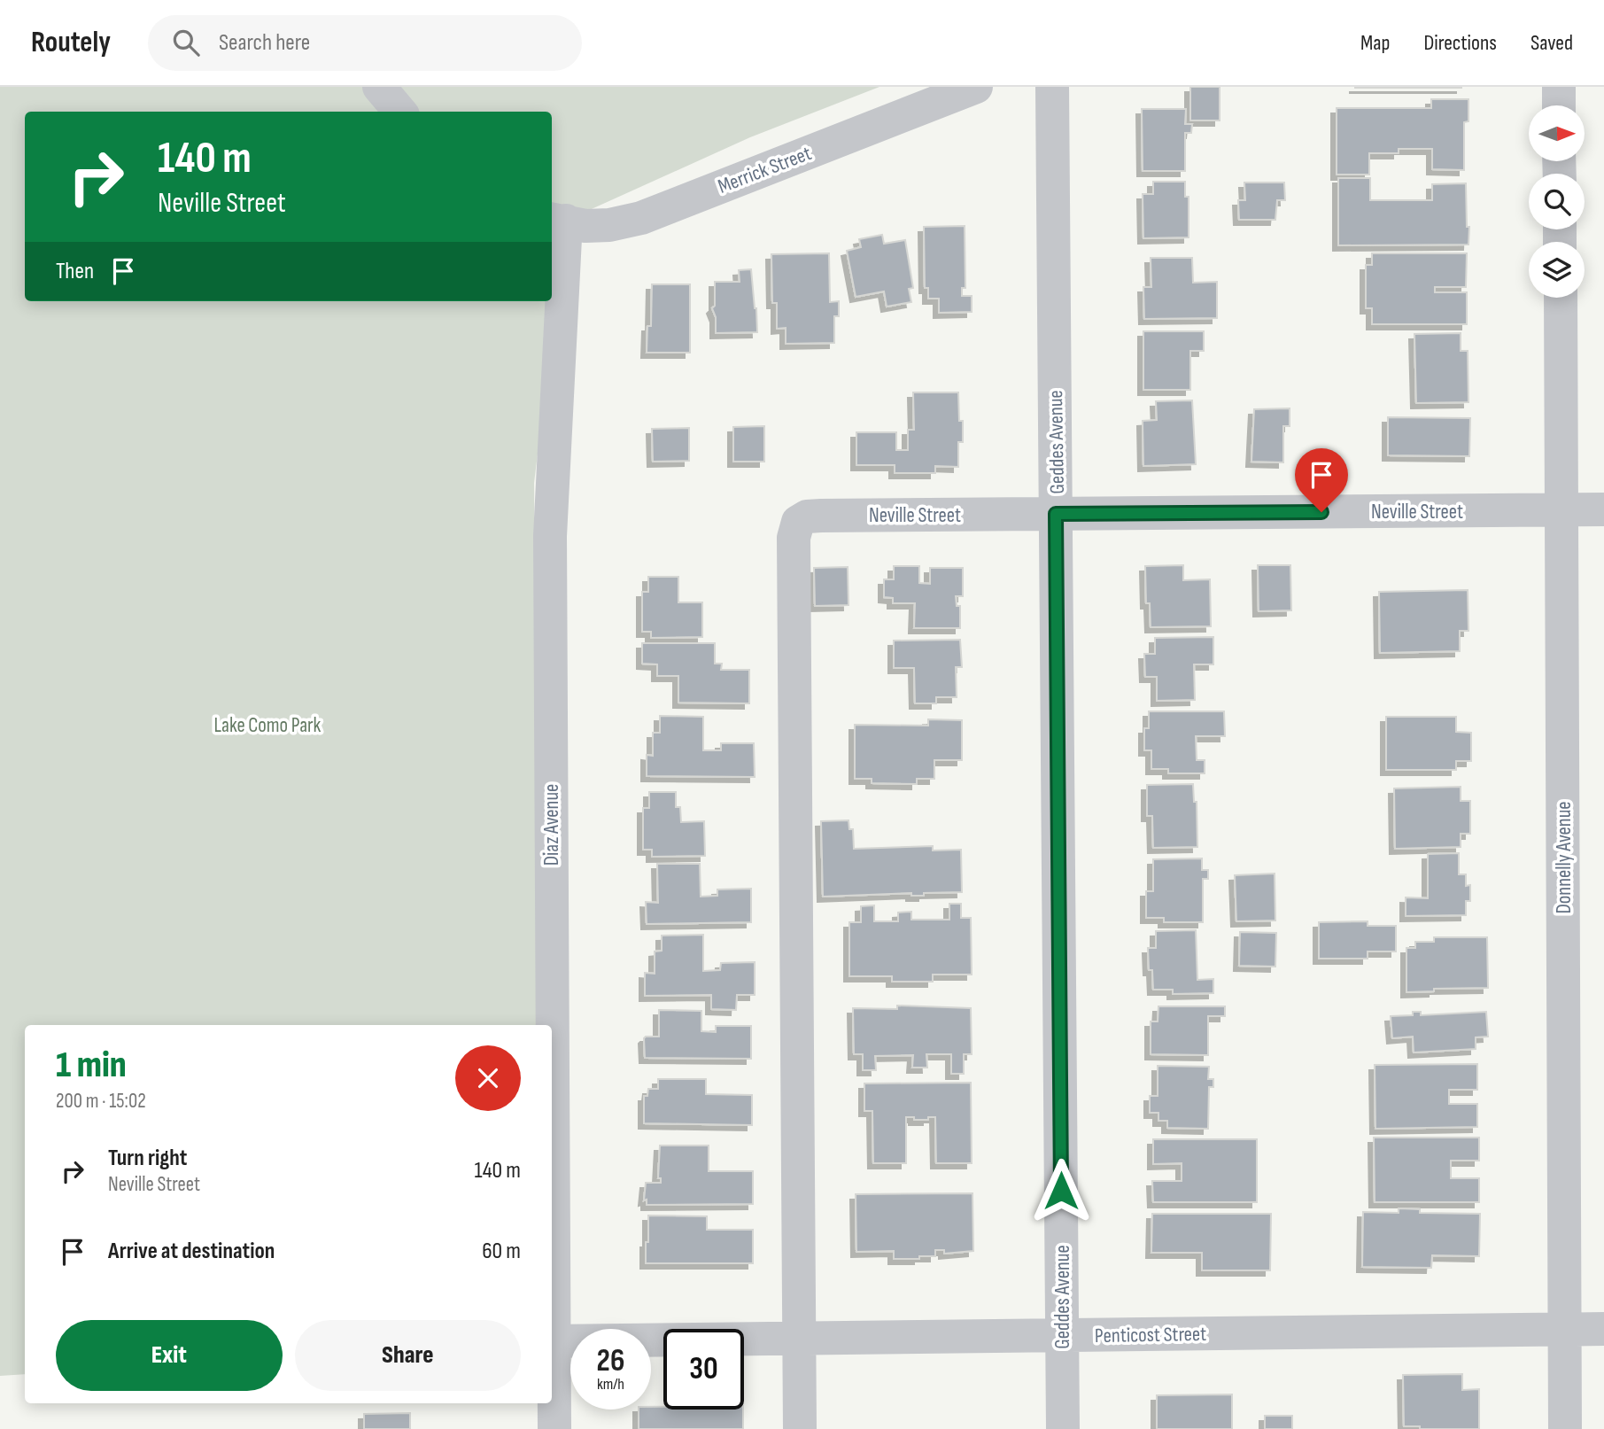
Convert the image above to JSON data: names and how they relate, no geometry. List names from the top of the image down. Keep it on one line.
{"streets":{"street":["Merrick Street","Geddes Avenue","Neville Street","Diaz Avenue","Donnelly Avenue","Penticost Street"]},"crossings":[["Merrick Street","Diaz Avenue"],["Geddes Avenue","Neville Street"],["Geddes Avenue","Penticost Street"],["Neville Street","Donnelly Avenue"],["Neville Street","Penticost Street"],["Donnelly Avenue","Penticost Street"]],"parks":["Lake Como Park"],"north":"right","page":{"header":"Routely","search":"Search here","nav":["Map","Directions","Saved"],"turn":["140 m","Neville Street"],"then":"Then","heading":["1 min","200 m · 15:02"],"list":[{"name":"Turn right","note":"Neville Street","value":"140 m"},{"name":"Arrive at destination","value":"60 m"}],"buttons":["Exit","Share"],"speed":"26 km/h","limit":"30"}}
